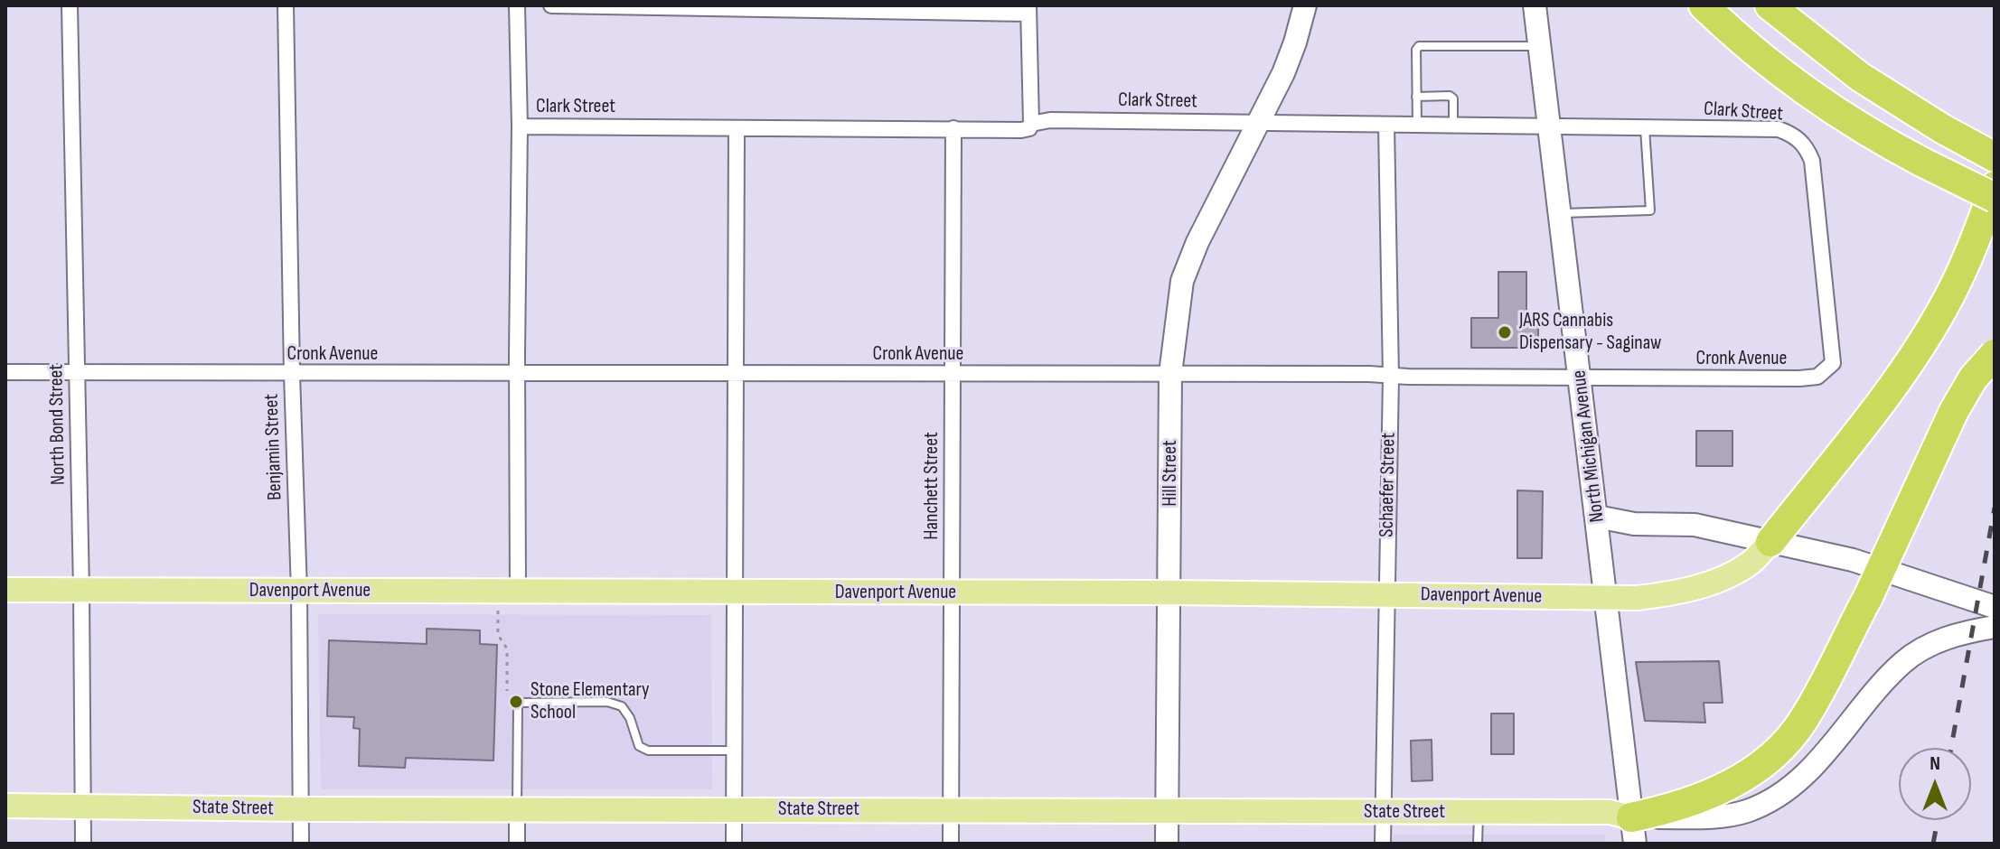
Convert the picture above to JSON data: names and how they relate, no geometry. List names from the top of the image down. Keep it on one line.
{"streets":{"main road":["North Michigan Avenue","Hill Street","Davenport Avenue","State Street"],"street":["Clark Street","Cronk Avenue","North Bond Street","Benjamin Street","Schaefer Street","Hanchett Street"]},"crossings":[["Clark Street","Cronk Avenue"],["Clark Street","North Michigan Avenue"],["Clark Street","Hill Street"],["Clark Street","Schaefer Street"],["Clark Street","Hanchett Street"],["Cronk Avenue","North Bond Street"],["Cronk Avenue","North Michigan Avenue"],["Cronk Avenue","Benjamin Street"],["Cronk Avenue","Hill Street"],["Cronk Avenue","Schaefer Street"],["Cronk Avenue","Hanchett Street"],["North Bond Street","Davenport Avenue"],["North Bond Street","State Street"],["North Michigan Avenue","Davenport Avenue"],["North Michigan Avenue","State Street"],["Benjamin Street","Davenport Avenue"],["Benjamin Street","State Street"],["Hill Street","Davenport Avenue"],["Hill Street","State Street"],["Schaefer Street","Davenport Avenue"],["Schaefer Street","State Street"],["Hanchett Street","Davenport Avenue"],["Hanchett Street","State Street"]],"places":["JARS Cannabis Dispensary - Saginaw","Stone Elementary School"],"north":"top"}
